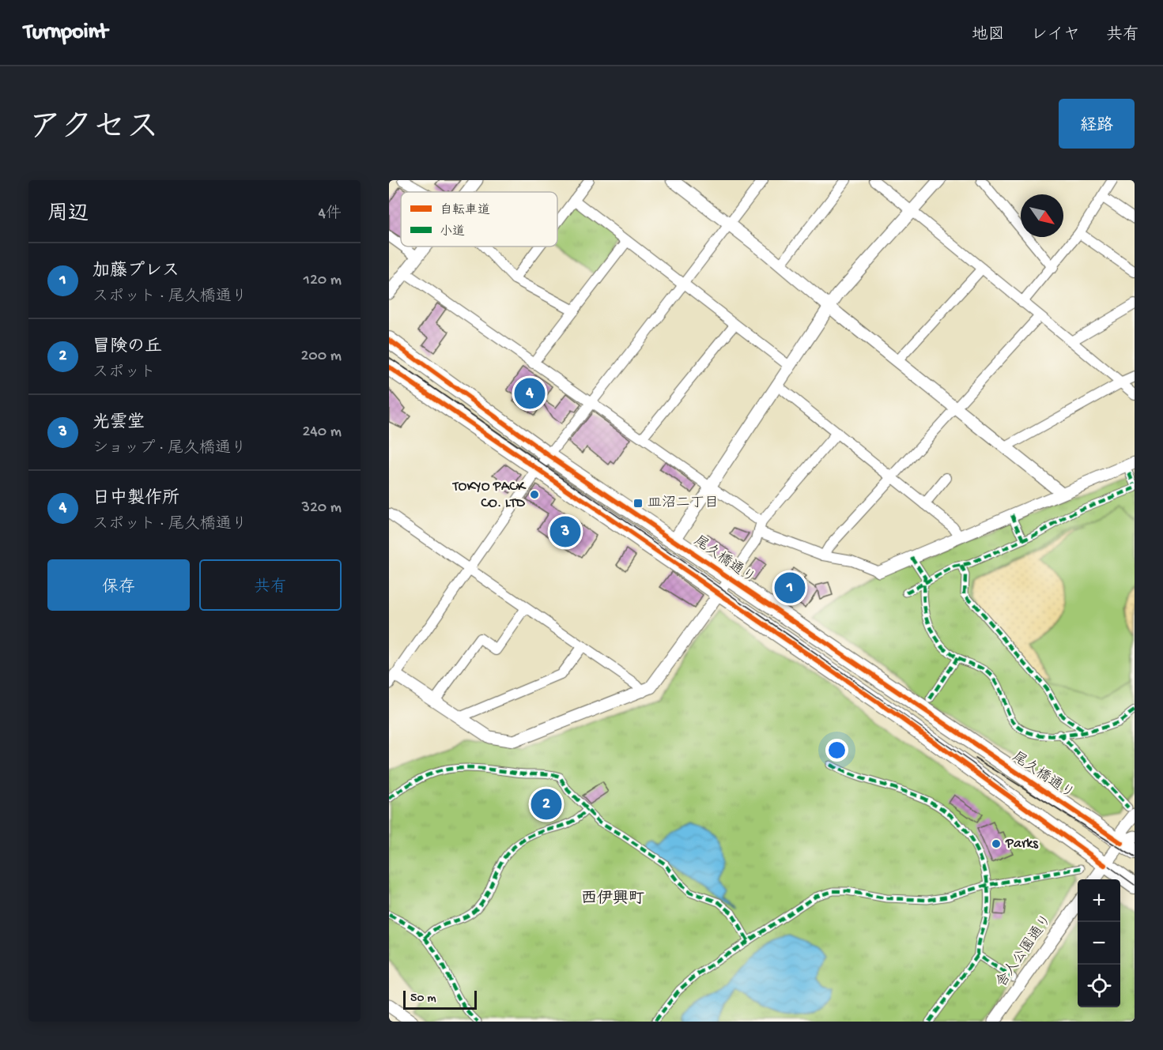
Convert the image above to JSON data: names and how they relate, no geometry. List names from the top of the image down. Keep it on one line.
{"streets":{"main road":["尾久橋通り"],"street":["舎人公園通り"]},"districts":["西伊興町"],"places":{"other":["TOKYO PACK CO. LTD","Parks"],"transit":["皿沼二丁目"]},"legend":["自転車道","小道"],"scale_bar":"50 m","north":"bottom right","page":{"header":"Turnpoint","nav":["地図","レイヤ","共有"],"title":"アクセス","buttons":["経路",["保存","共有"]],"heading":["周辺","4件"],"list":[{"mark":"1","name":"加藤プレス","note":"スポット · 尾久橋通り","value":"120 m"},{"mark":"2","name":"冒険の丘","note":"スポット","value":"200 m"},{"mark":"3","name":"光雲堂","note":"ショップ · 尾久橋通り","value":"240 m"},{"mark":"4","name":"日中製作所","note":"スポット · 尾久橋通り","value":"320 m"}],"pins":["4","3","1","2"],"map_buttons":["+","−"],"scale":"50 m"}}
